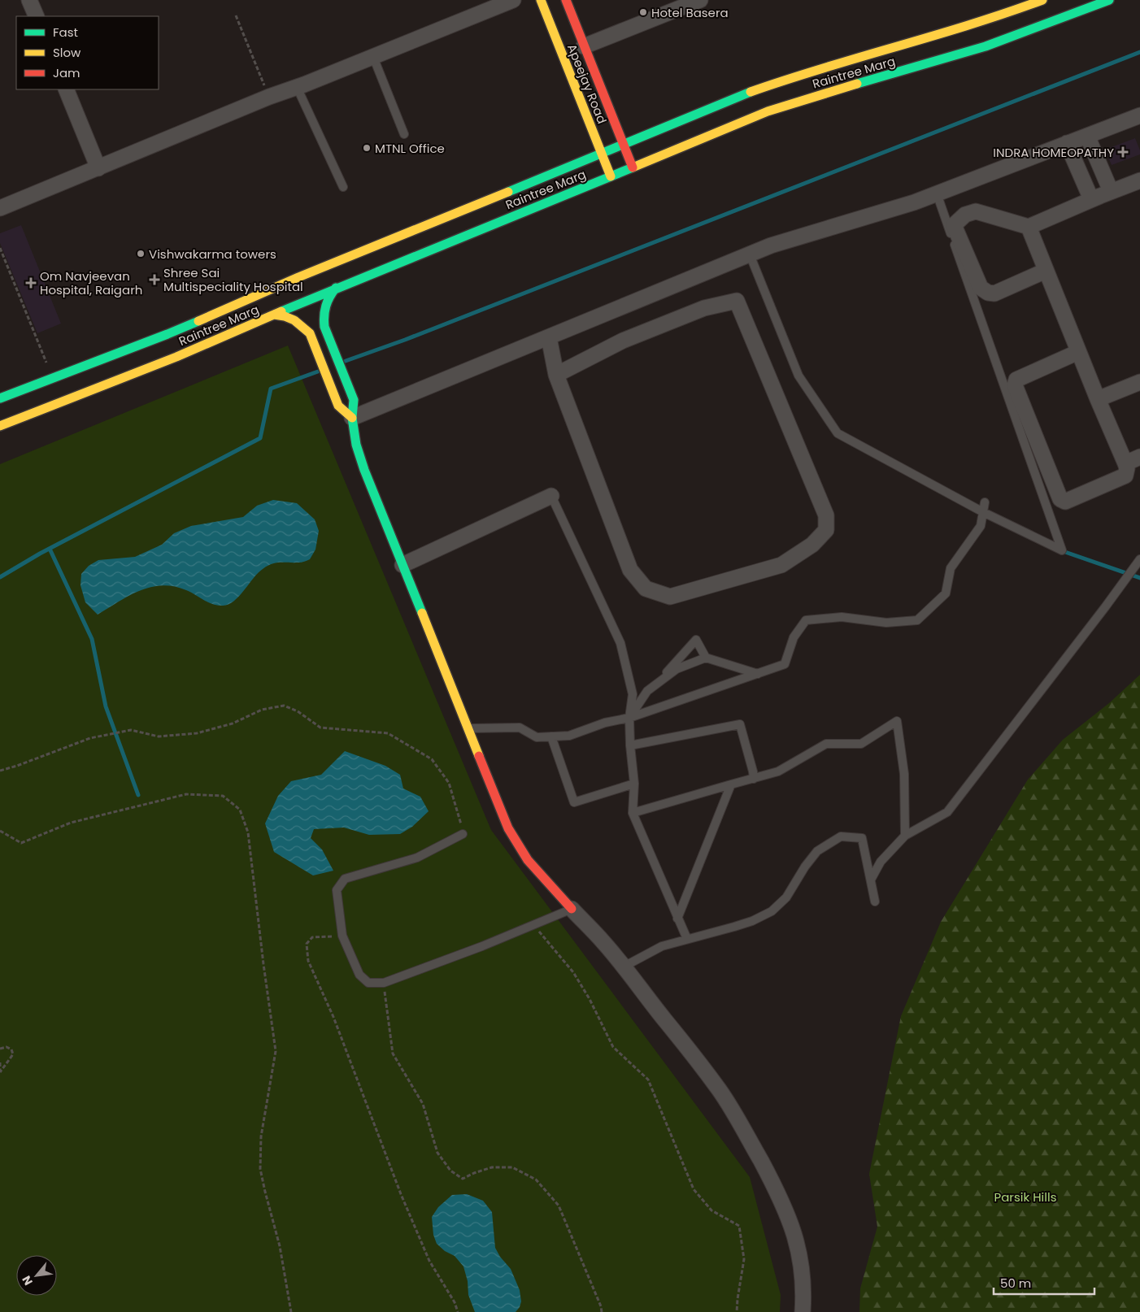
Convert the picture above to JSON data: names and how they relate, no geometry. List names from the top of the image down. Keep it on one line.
{"streets":{"main road":["Raintree Marg","Apeejay Road"]},"crossings":[["Raintree Marg","Apeejay Road"]],"parks":["Parsik Hills"],"places":{"other":["Hotel Basera","MTNL Office","Vishwakarma towers"],"health":["INDRA HOMEOPATHY","Shree Sai Multispeciality Hospital","Om Navjeevan Hospital, Raigarh"]},"legend":["Fast","Slow","Jam"],"scale_bar":"50 m","north":"bottom left"}
